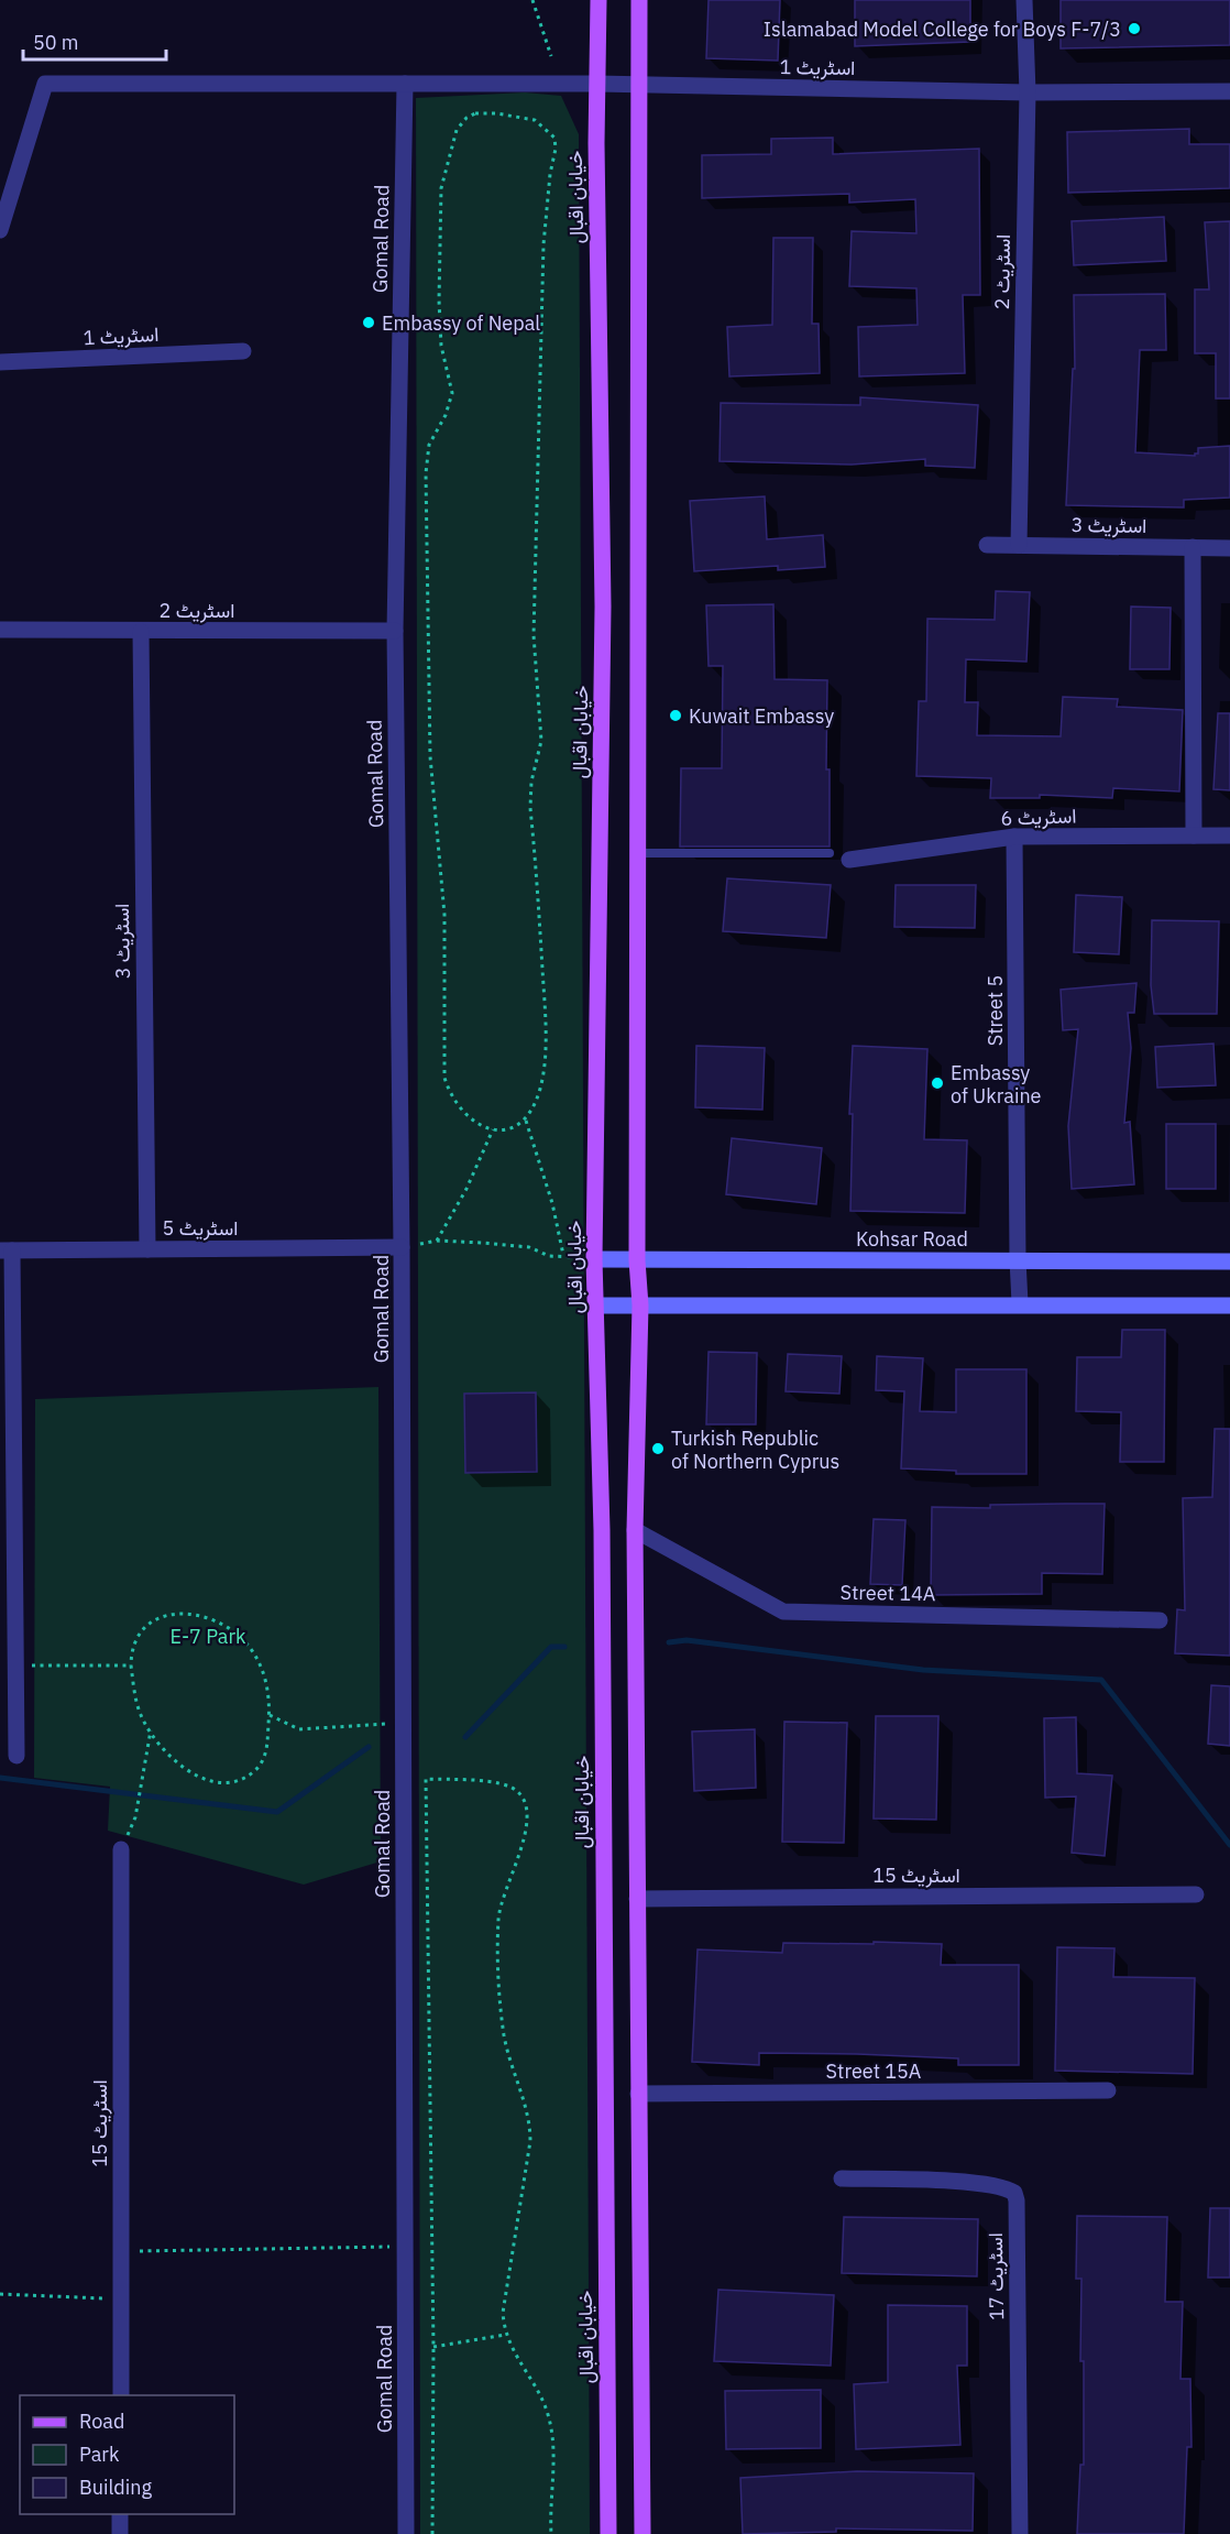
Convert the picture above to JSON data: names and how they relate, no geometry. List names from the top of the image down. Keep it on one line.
{"streets":{"main road":["خیابان اقبال"],"street":["اسٹریٹ 1","Gomal Road","اسٹریٹ 2","اسٹریٹ 3","اسٹریٹ 6","Street 5","اسٹریٹ 5","Kohsar Road","Street 14A","اسٹریٹ 15","Street 15A","اسٹریٹ 17"]},"crossings":[["اسٹریٹ 1","خیابان اقبال"],["اسٹریٹ 1","Gomal Road"],["اسٹریٹ 1","اسٹریٹ 2"],["خیابان اقبال","Kohsar Road"],["Gomal Road","اسٹریٹ 2"],["Gomal Road","اسٹریٹ 5"],["اسٹریٹ 2","اسٹریٹ 3"],["اسٹریٹ 3","اسٹریٹ 5"],["اسٹریٹ 6","Street 5"],["Street 5","Kohsar Road"]],"parks":["E-7 Park"],"places":["Islamabad Model College for Boys F-7/3","Embassy of Nepal","Kuwait Embassy","Embassy of Ukraine","Turkish Republic of Northern Cyprus"],"legend":["Road","Park","Building"],"scale_bar":"50 m"}
